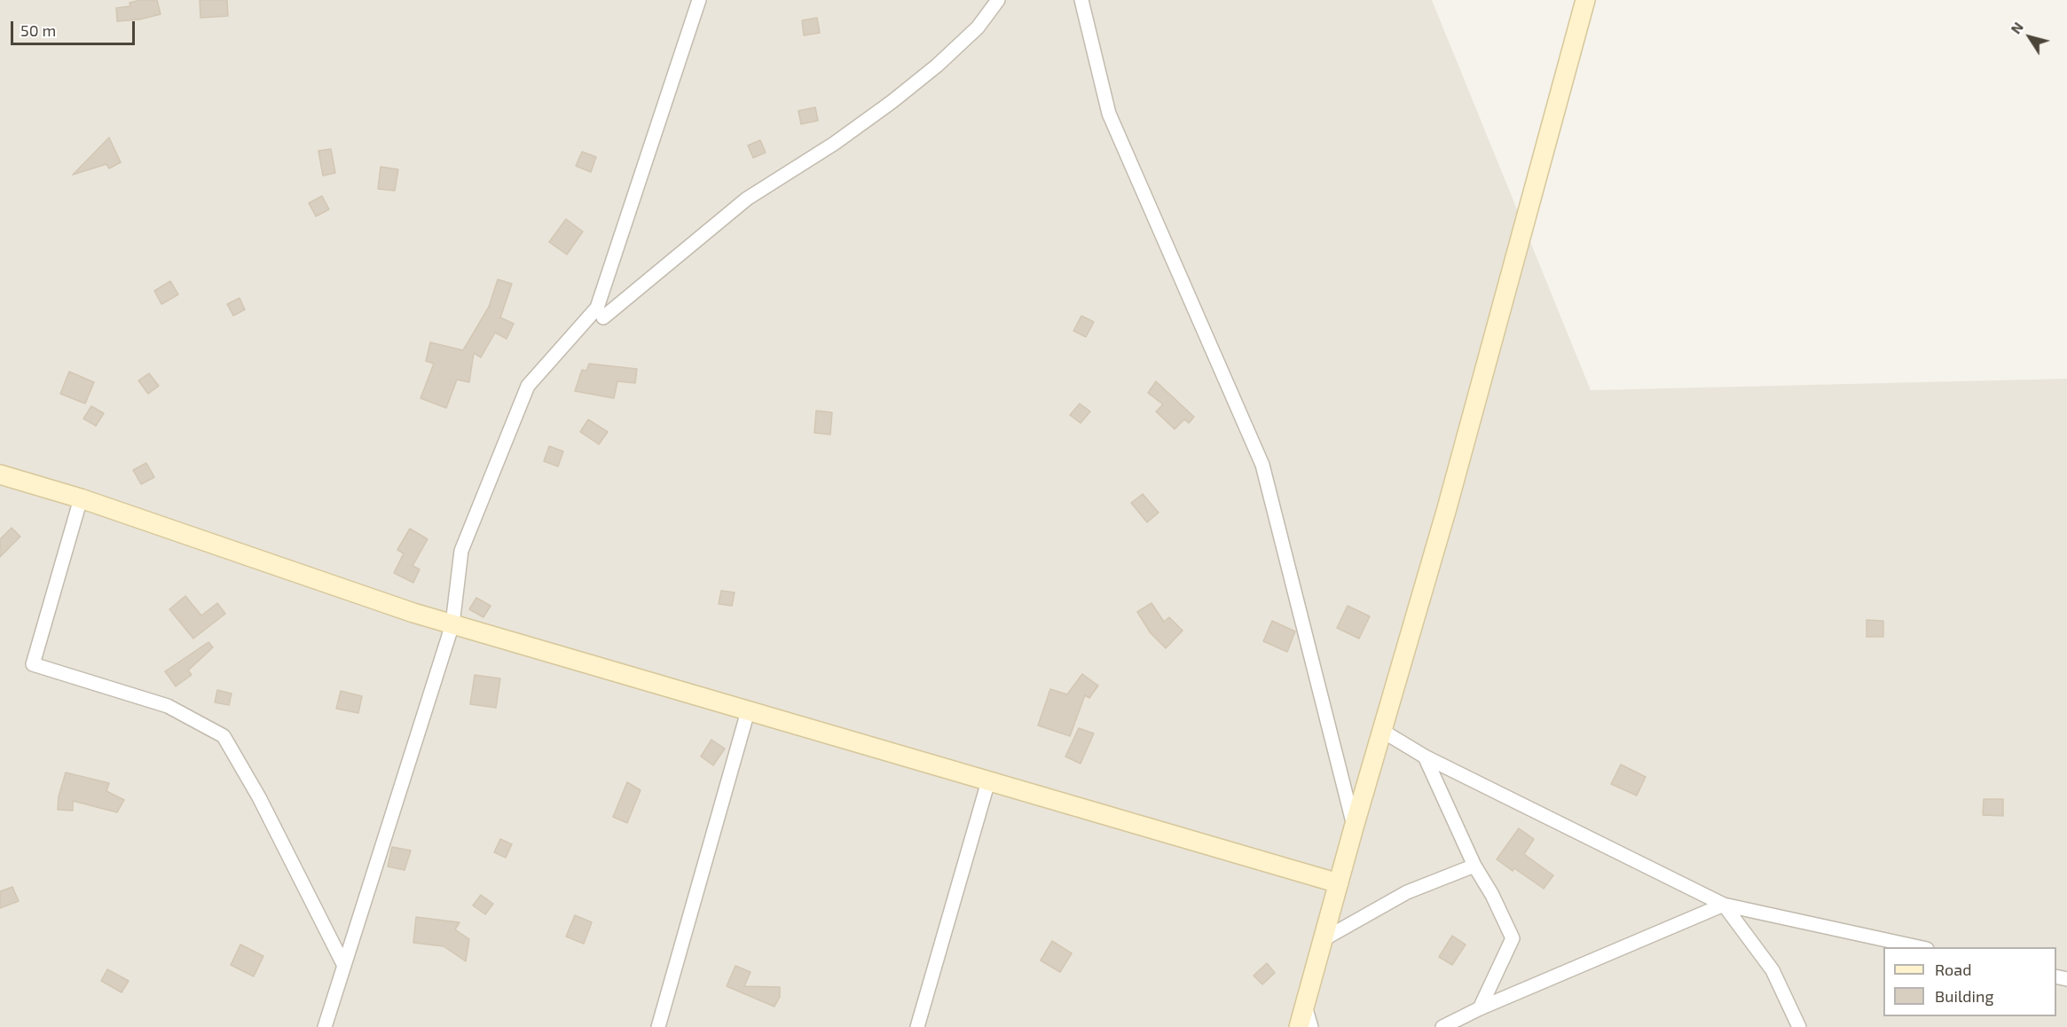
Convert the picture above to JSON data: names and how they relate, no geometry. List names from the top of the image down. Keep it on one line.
{"legend":["Road","Building"],"scale_bar":"50 m","north":"top left"}
